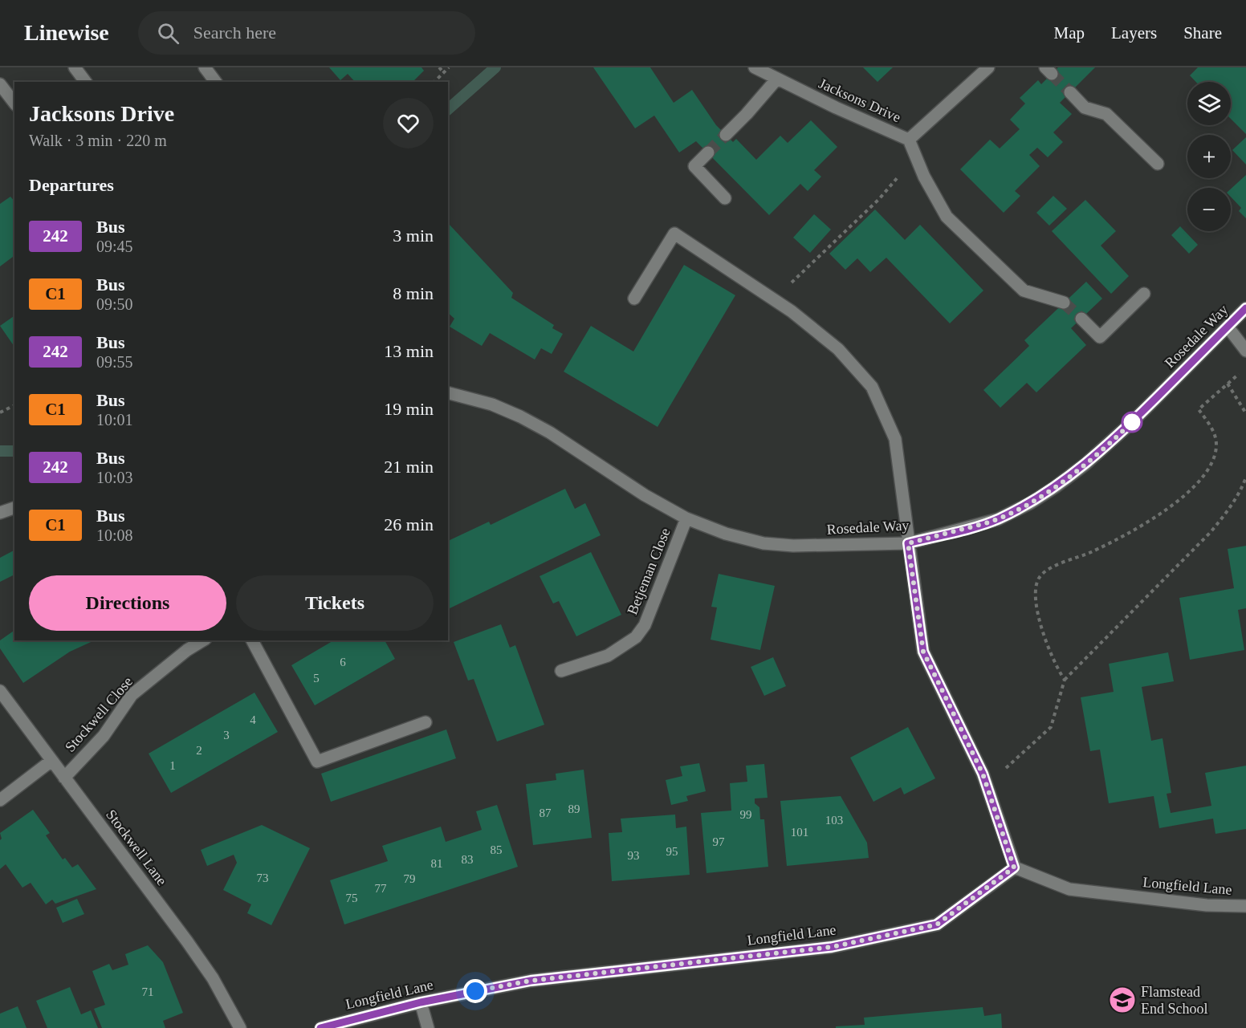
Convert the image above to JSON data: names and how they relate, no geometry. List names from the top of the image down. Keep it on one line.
{"streets":{"street":["Jacksons Drive","Rosedale Way","Betjeman Close","Stockwell Close","Stockwell Lane","Longfield Lane"]},"crossings":[["Rosedale Way","Betjeman Close"],["Stockwell Close","Stockwell Lane"]],"places":{"school or university":["Flamstead End School"]},"lines":["bus line 242"],"house_numbers":["6","5","4","3","2","1","89","87","99","103","101","97","85","95","93","83","81","73","79","77","75","71"],"page":{"header":"Linewise","search":"Search here","nav":["Map","Layers","Share"],"map_buttons":["+","−"],"heading":[["Jacksons Drive","Walk · 3 min · 220 m"],"Departures"],"list":[{"mark":"242","name":"Bus","note":"09:45","value":"3 min"},{"mark":"C1","name":"Bus","note":"09:50","value":"8 min"},{"mark":"242","name":"Bus","note":"09:55","value":"13 min"},{"mark":"C1","name":"Bus","note":"10:01","value":"19 min"},{"mark":"242","name":"Bus","note":"10:03","value":"21 min"},{"mark":"C1","name":"Bus","note":"10:08","value":"26 min"}],"buttons":["Directions","Tickets"]}}
